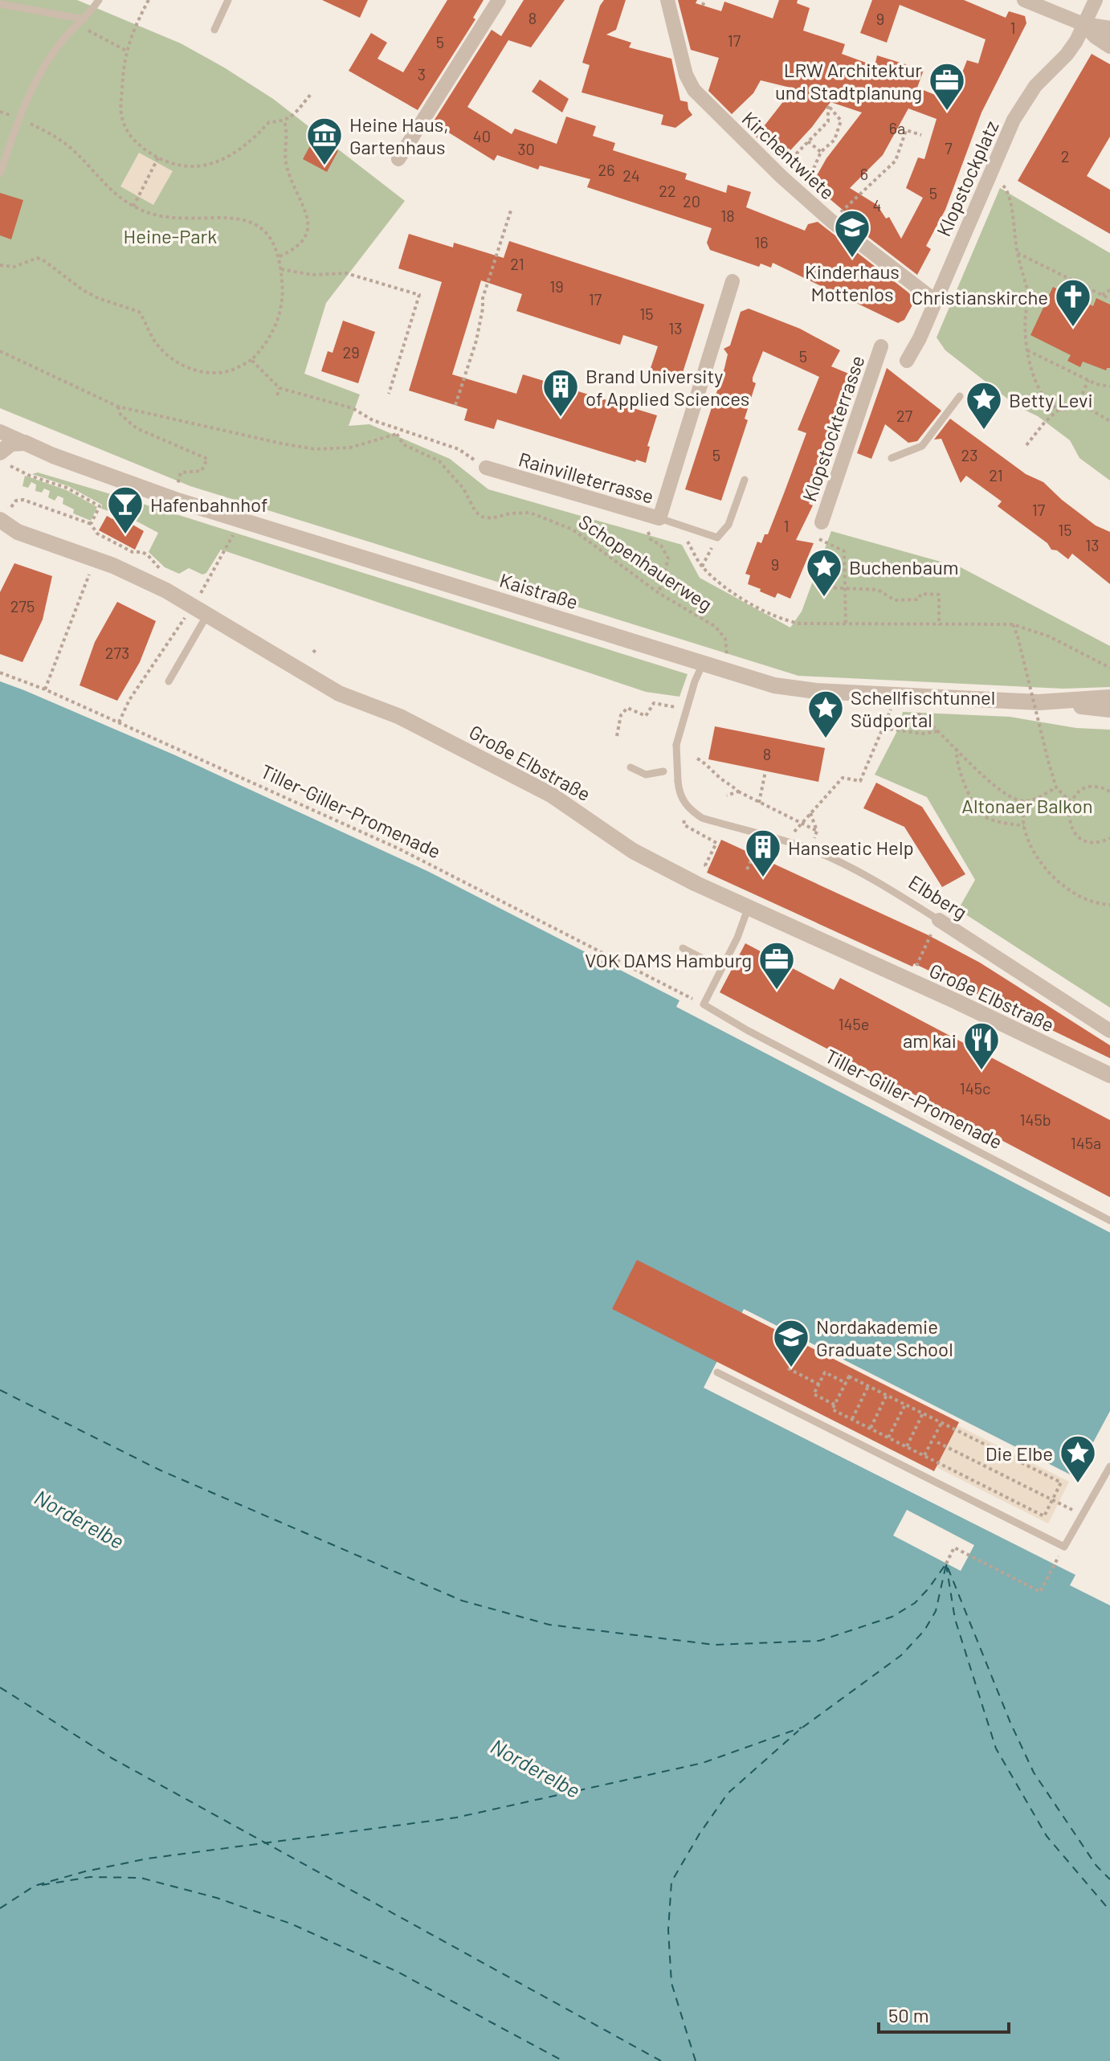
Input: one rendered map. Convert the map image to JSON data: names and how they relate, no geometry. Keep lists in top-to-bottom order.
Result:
{
  "streets": {
    "street": [
      "Kirchentwiete",
      "Klopstockplatz",
      "Klopstockterrasse",
      "Rainvilleterrasse",
      "Kaistraße",
      "Große Elbstraße",
      "Elbberg"
    ],
    "lane": ["Tiller-Giller-Promenade"],
    "path": ["Schopenhauerweg"]
  },
  "crossings": [
    ["Kirchentwiete", "Klopstockplatz"],
    ["Schopenhauerweg", "Kaistraße"],
    ["Kaistraße", "Elbberg"]
  ],
  "water": ["Norderelbe"],
  "parks": ["Heine-Park", "Altonaer Balkon"],
  "places": {
    "office": ["LRW Architektur und Stadtplanung", "VOK DAMS Hamburg"],
    "museum": ["Heine Haus, Gartenhaus"],
    "school or university": ["Kinderhaus Mottenlos", "Nordakademie Graduate School"],
    "church": ["Christianskirche"],
    "building": ["Brand University of Applied Sciences", "Hanseatic Help"],
    "place": [
      "Betty Levi",
      "Buchenbaum",
      "Schellfischtunnel Südportal",
      "Die Elbe"
    ],
    "bar": ["Hafenbahnhof"],
    "restaurant": ["am kai"]
  },
  "house_numbers": [
    "8",
    "9",
    "1",
    "17",
    "5",
    "3",
    "6a",
    "40",
    "7",
    "30",
    "2",
    "26",
    "6",
    "24",
    "22",
    "5",
    "20",
    "4",
    "18",
    "16",
    "21",
    "19",
    "17",
    "15",
    "13",
    "29",
    "5",
    "27",
    "5",
    "23",
    "21",
    "17",
    "1",
    "15",
    "13",
    "9",
    "275",
    "273",
    "8",
    "145e",
    "145c",
    "145b",
    "145a"
  ],
  "scale_bar": "50 m"
}
